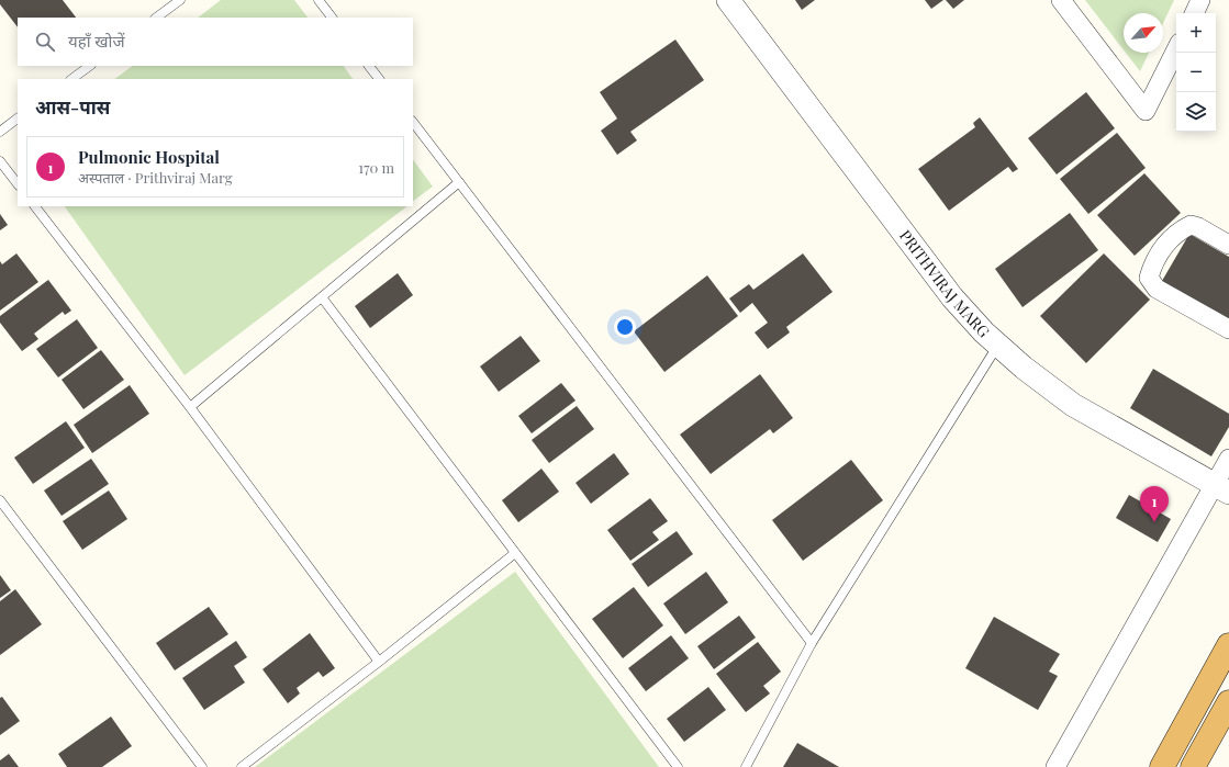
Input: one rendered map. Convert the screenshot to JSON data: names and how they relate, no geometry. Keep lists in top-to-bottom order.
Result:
{
  "streets": {
    "street": ["PRITHVIRAJ MARG"]
  },
  "north": "top right",
  "page": {
    "map_buttons": ["+", "−"],
    "search": "यहाँ खोजें",
    "heading": "आस-पास",
    "list": [
      {
        "mark": "1",
        "name": "Pulmonic Hospital",
        "note": "अस्पताल · Prithviraj Marg",
        "value": "170 m"
      }
    ],
    "pins": "1"
  }
}
